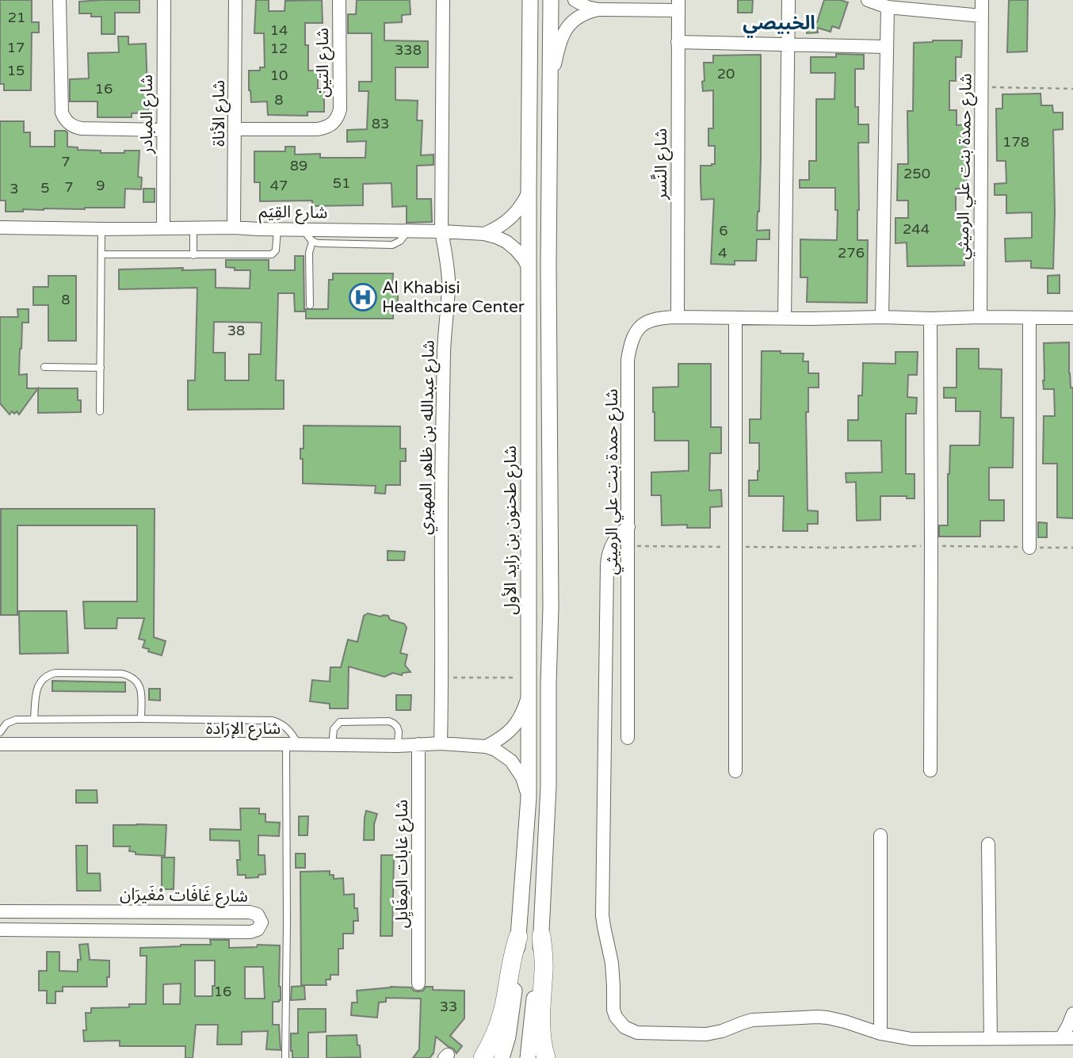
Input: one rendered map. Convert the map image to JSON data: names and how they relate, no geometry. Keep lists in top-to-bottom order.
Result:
{
  "streets": {
    "street": [
      "شارع التين",
      "شارع الأناة",
      "شارع المبادر",
      "شارع النَّسر",
      "شارع حمدة بنت علي الرميثي",
      "شارع القِيَم",
      "شارع عبدالله بن ظاهر المهيري",
      "شارع طحنون بن زايد الأول",
      "شارع الإرَادة",
      "شارع غابات المِغَايِل",
      "شارع غَافَات مْغَيرَان"
    ]
  },
  "crossings": [
    ["شارع التين", "شارع الأناة"],
    ["شارع الأناة", "شارع القِيَم"],
    ["شارع المبادر", "شارع القِيَم"],
    ["شارع النَّسر", "شارع حمدة بنت علي الرميثي"],
    ["شارع القِيَم", "شارع عبدالله بن ظاهر المهيري"],
    ["شارع القِيَم", "شارع طحنون بن زايد الأول"],
    ["شارع عبدالله بن ظاهر المهيري", "شارع الإرَادة"],
    ["شارع طحنون بن زايد الأول", "شارع الإرَادة"],
    ["شارع الإرَادة", "شارع غابات المِغَايِل"]
  ],
  "districts": ["الخبيصي"],
  "places": {
    "hospital": ["Al Khabisi Healthcare Center"]
  },
  "house_numbers": [
    "21",
    "14",
    "17",
    "12",
    "338",
    "15",
    "20",
    "10",
    "16",
    "8",
    "83",
    "178",
    "7",
    "89",
    "250",
    "51",
    "9",
    "47",
    "7",
    "5",
    "3",
    "244",
    "6",
    "4",
    "276",
    "8",
    "38",
    "16",
    "33"
  ]
}
